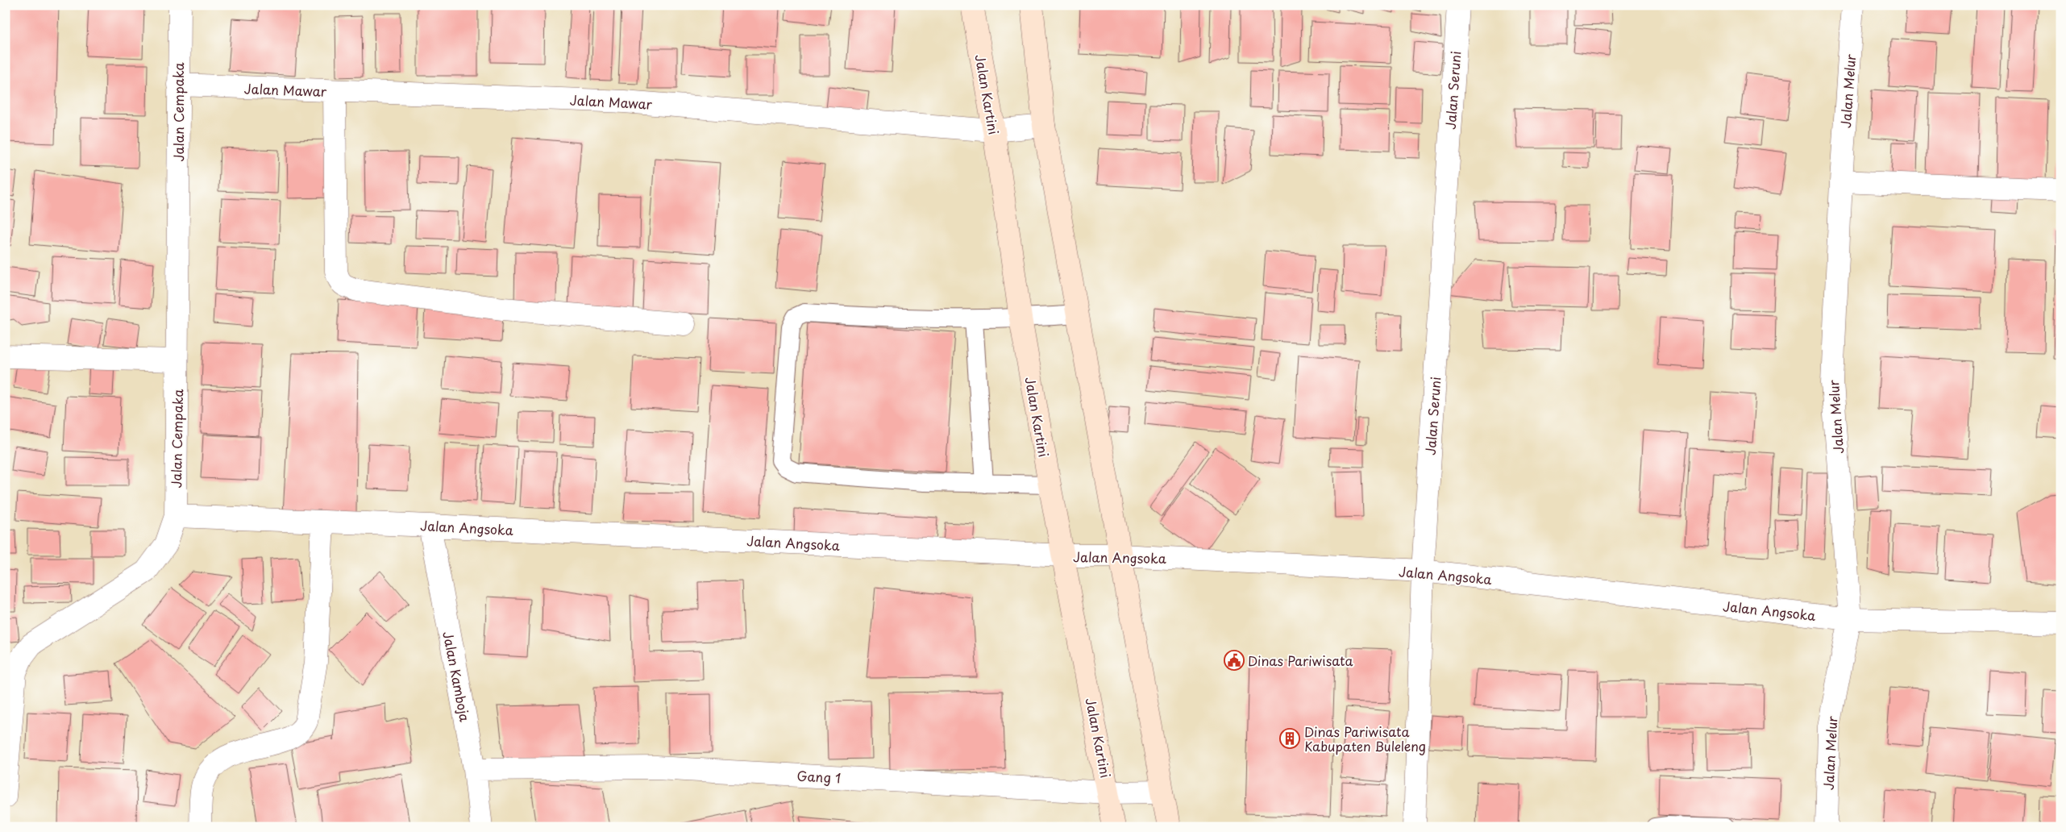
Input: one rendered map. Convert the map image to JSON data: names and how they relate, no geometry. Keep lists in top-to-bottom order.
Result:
{
  "streets": {
    "street": [
      "Jalan Mawar",
      "Jalan Seruni",
      "Jalan Melur",
      "Jalan Kartini",
      "Jalan Cempaka",
      "Jalan Angsoka",
      "Jalan Kamboja",
      "Gang 1"
    ]
  },
  "crossings": [
    ["Jalan Mawar", "Jalan Kartini"],
    ["Jalan Mawar", "Jalan Cempaka"],
    ["Jalan Seruni", "Jalan Angsoka"],
    ["Jalan Melur", "Jalan Angsoka"],
    ["Jalan Kartini", "Jalan Angsoka"],
    ["Jalan Kartini", "Gang 1"],
    ["Jalan Cempaka", "Jalan Angsoka"],
    ["Jalan Angsoka", "Jalan Kamboja"],
    ["Jalan Kamboja", "Gang 1"]
  ],
  "places": {
    "public building": ["Dinas Pariwisata"],
    "building": ["Dinas Pariwisata Kabupaten Buleleng"]
  }
}
